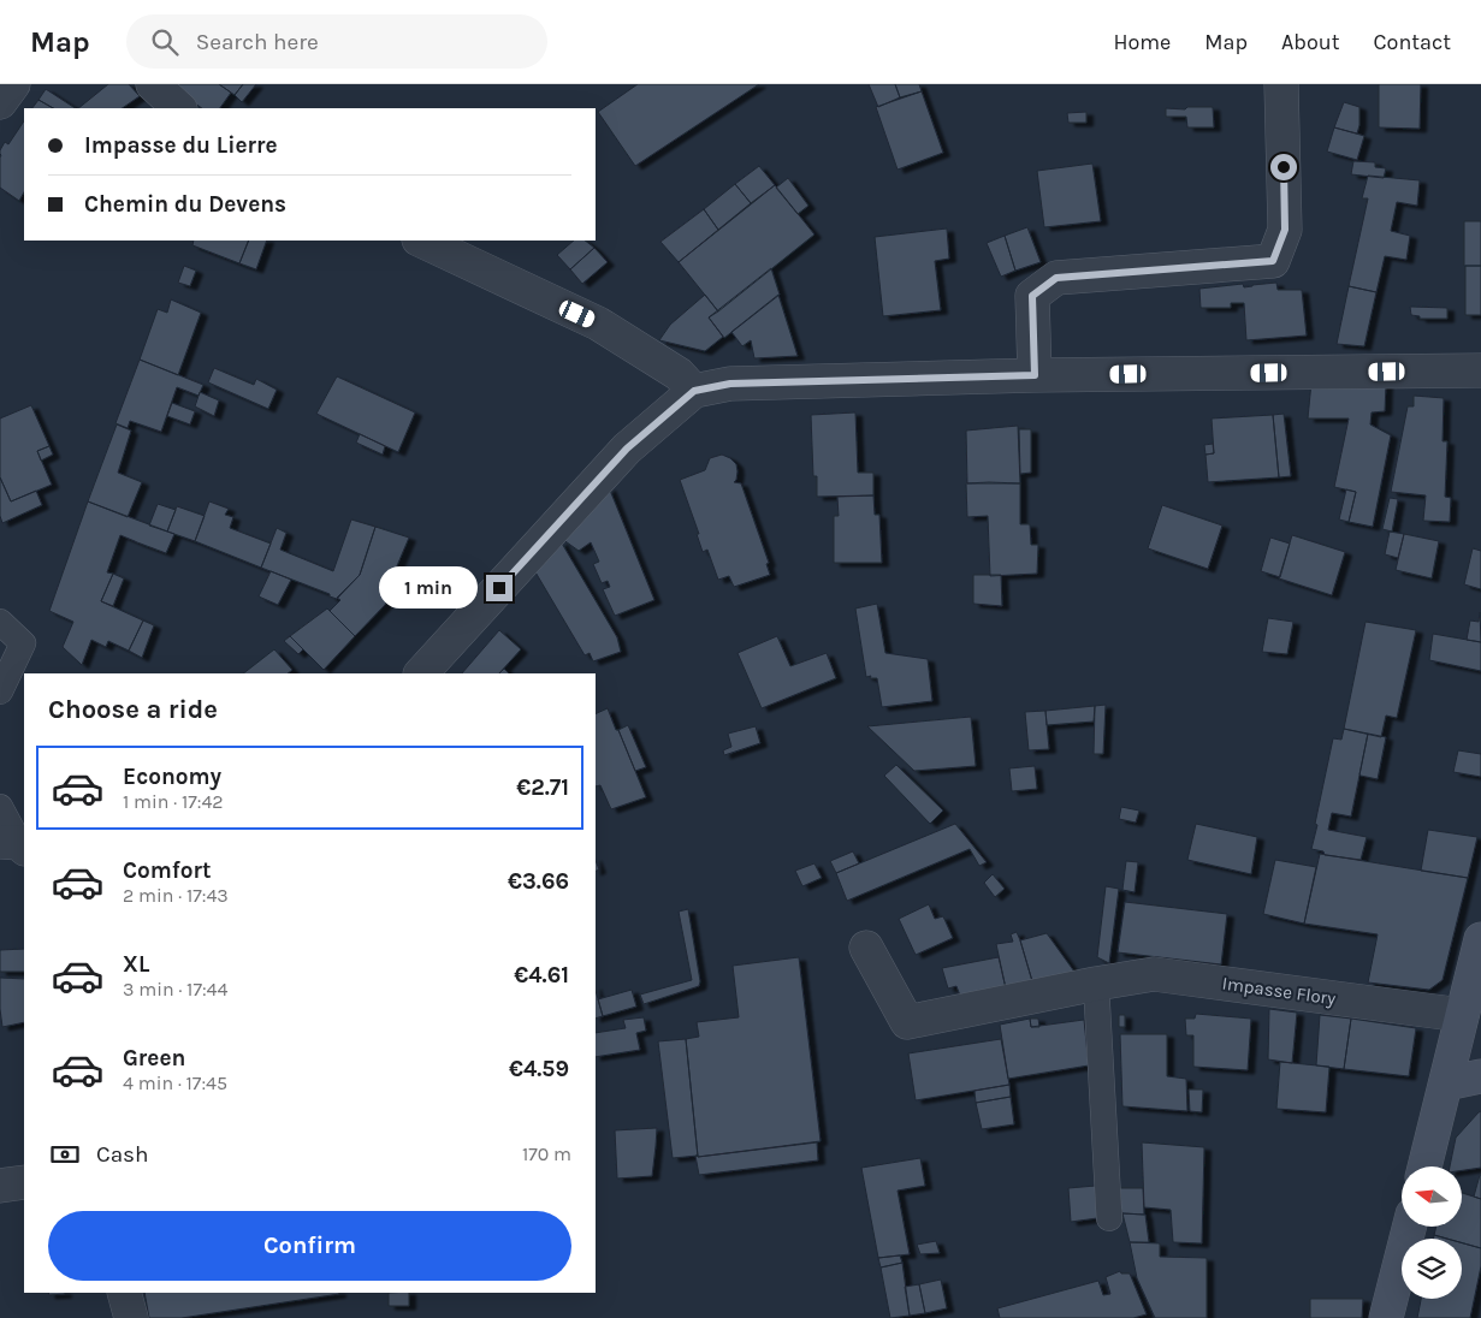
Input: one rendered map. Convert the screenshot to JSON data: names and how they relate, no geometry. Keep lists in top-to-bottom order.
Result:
{
  "streets": {
    "street": ["Impasse Flory"]
  },
  "north": "left",
  "page": {
    "header": "Map",
    "search": "Search here",
    "nav": [
      "Home",
      "Map",
      "About",
      "Contact"
    ],
    "banner": ["Impasse du Lierre", "Chemin du Devens"],
    "bubble": "1 min",
    "heading": "Choose a ride",
    "list": [
      {
        "name": "Economy",
        "note": "1 min · 17:42",
        "value": "€2.71"
      },
      {
        "name": "Comfort",
        "note": "2 min · 17:43",
        "value": "€3.66"
      },
      {
        "name": "XL",
        "note": "3 min · 17:44",
        "value": "€4.61"
      },
      {
        "name": "Green",
        "note": "4 min · 17:45",
        "value": "€4.59"
      }
    ],
    "pay": ["Cash", "170 m"],
    "buttons": "Confirm"
  }
}
